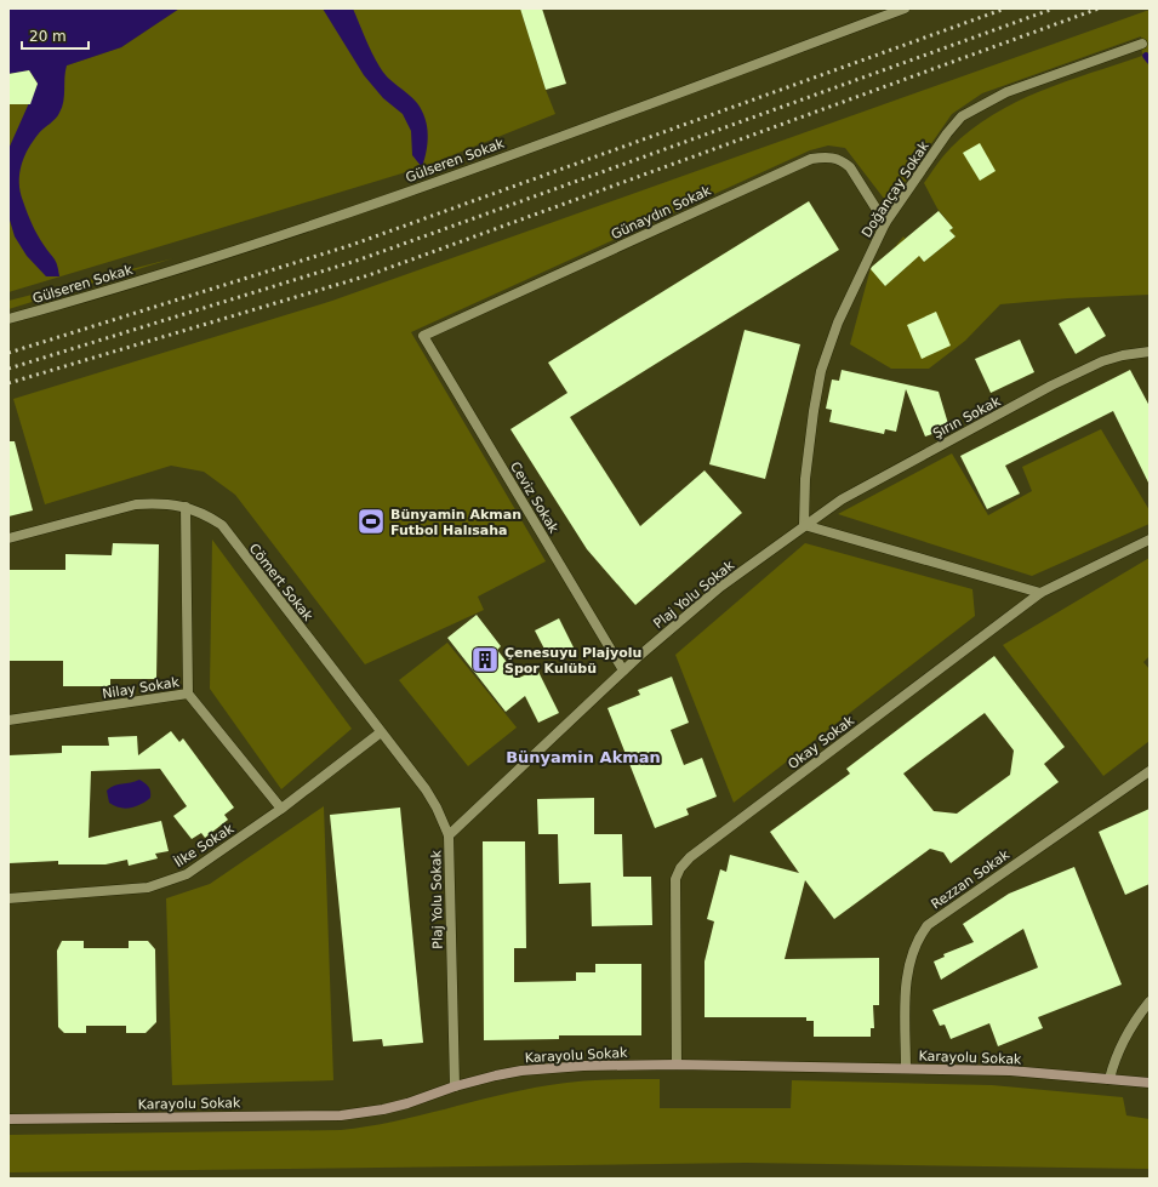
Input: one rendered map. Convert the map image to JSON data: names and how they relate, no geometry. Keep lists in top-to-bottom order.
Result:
{
  "streets": {
    "main road": ["Karayolu Sokak"],
    "street": [
      "Gülseren Sokak",
      "Doğançay Sokak",
      "Günaydın Sokak",
      "Şırın Sokak",
      "Ceviz Sokak",
      "Cömert Sokak",
      "Plaj Yolu Sokak",
      "Nilay Sokak",
      "Okay Sokak",
      "İlke Sokak",
      "Rezzan Sokak"
    ]
  },
  "crossings": [
    ["Doğançay Sokak", "Günaydın Sokak"],
    ["Doğançay Sokak", "Şırın Sokak"],
    ["Doğançay Sokak", "Plaj Yolu Sokak"],
    ["Günaydın Sokak", "Ceviz Sokak"],
    ["Şırın Sokak", "Plaj Yolu Sokak"],
    ["Ceviz Sokak", "Plaj Yolu Sokak"],
    ["Cömert Sokak", "Plaj Yolu Sokak"],
    ["Cömert Sokak", "İlke Sokak"],
    ["Plaj Yolu Sokak", "Karayolu Sokak"],
    ["Nilay Sokak", "İlke Sokak"],
    ["Okay Sokak", "Karayolu Sokak"],
    ["Rezzan Sokak", "Karayolu Sokak"]
  ],
  "districts": ["Bünyamin Akman"],
  "places": {
    "sports": ["Bünyamin Akman Futbol Halısaha"],
    "building": ["Çenesuyu Plajyolu Spor Kulübü"]
  },
  "scale_bar": "20 m"
}
